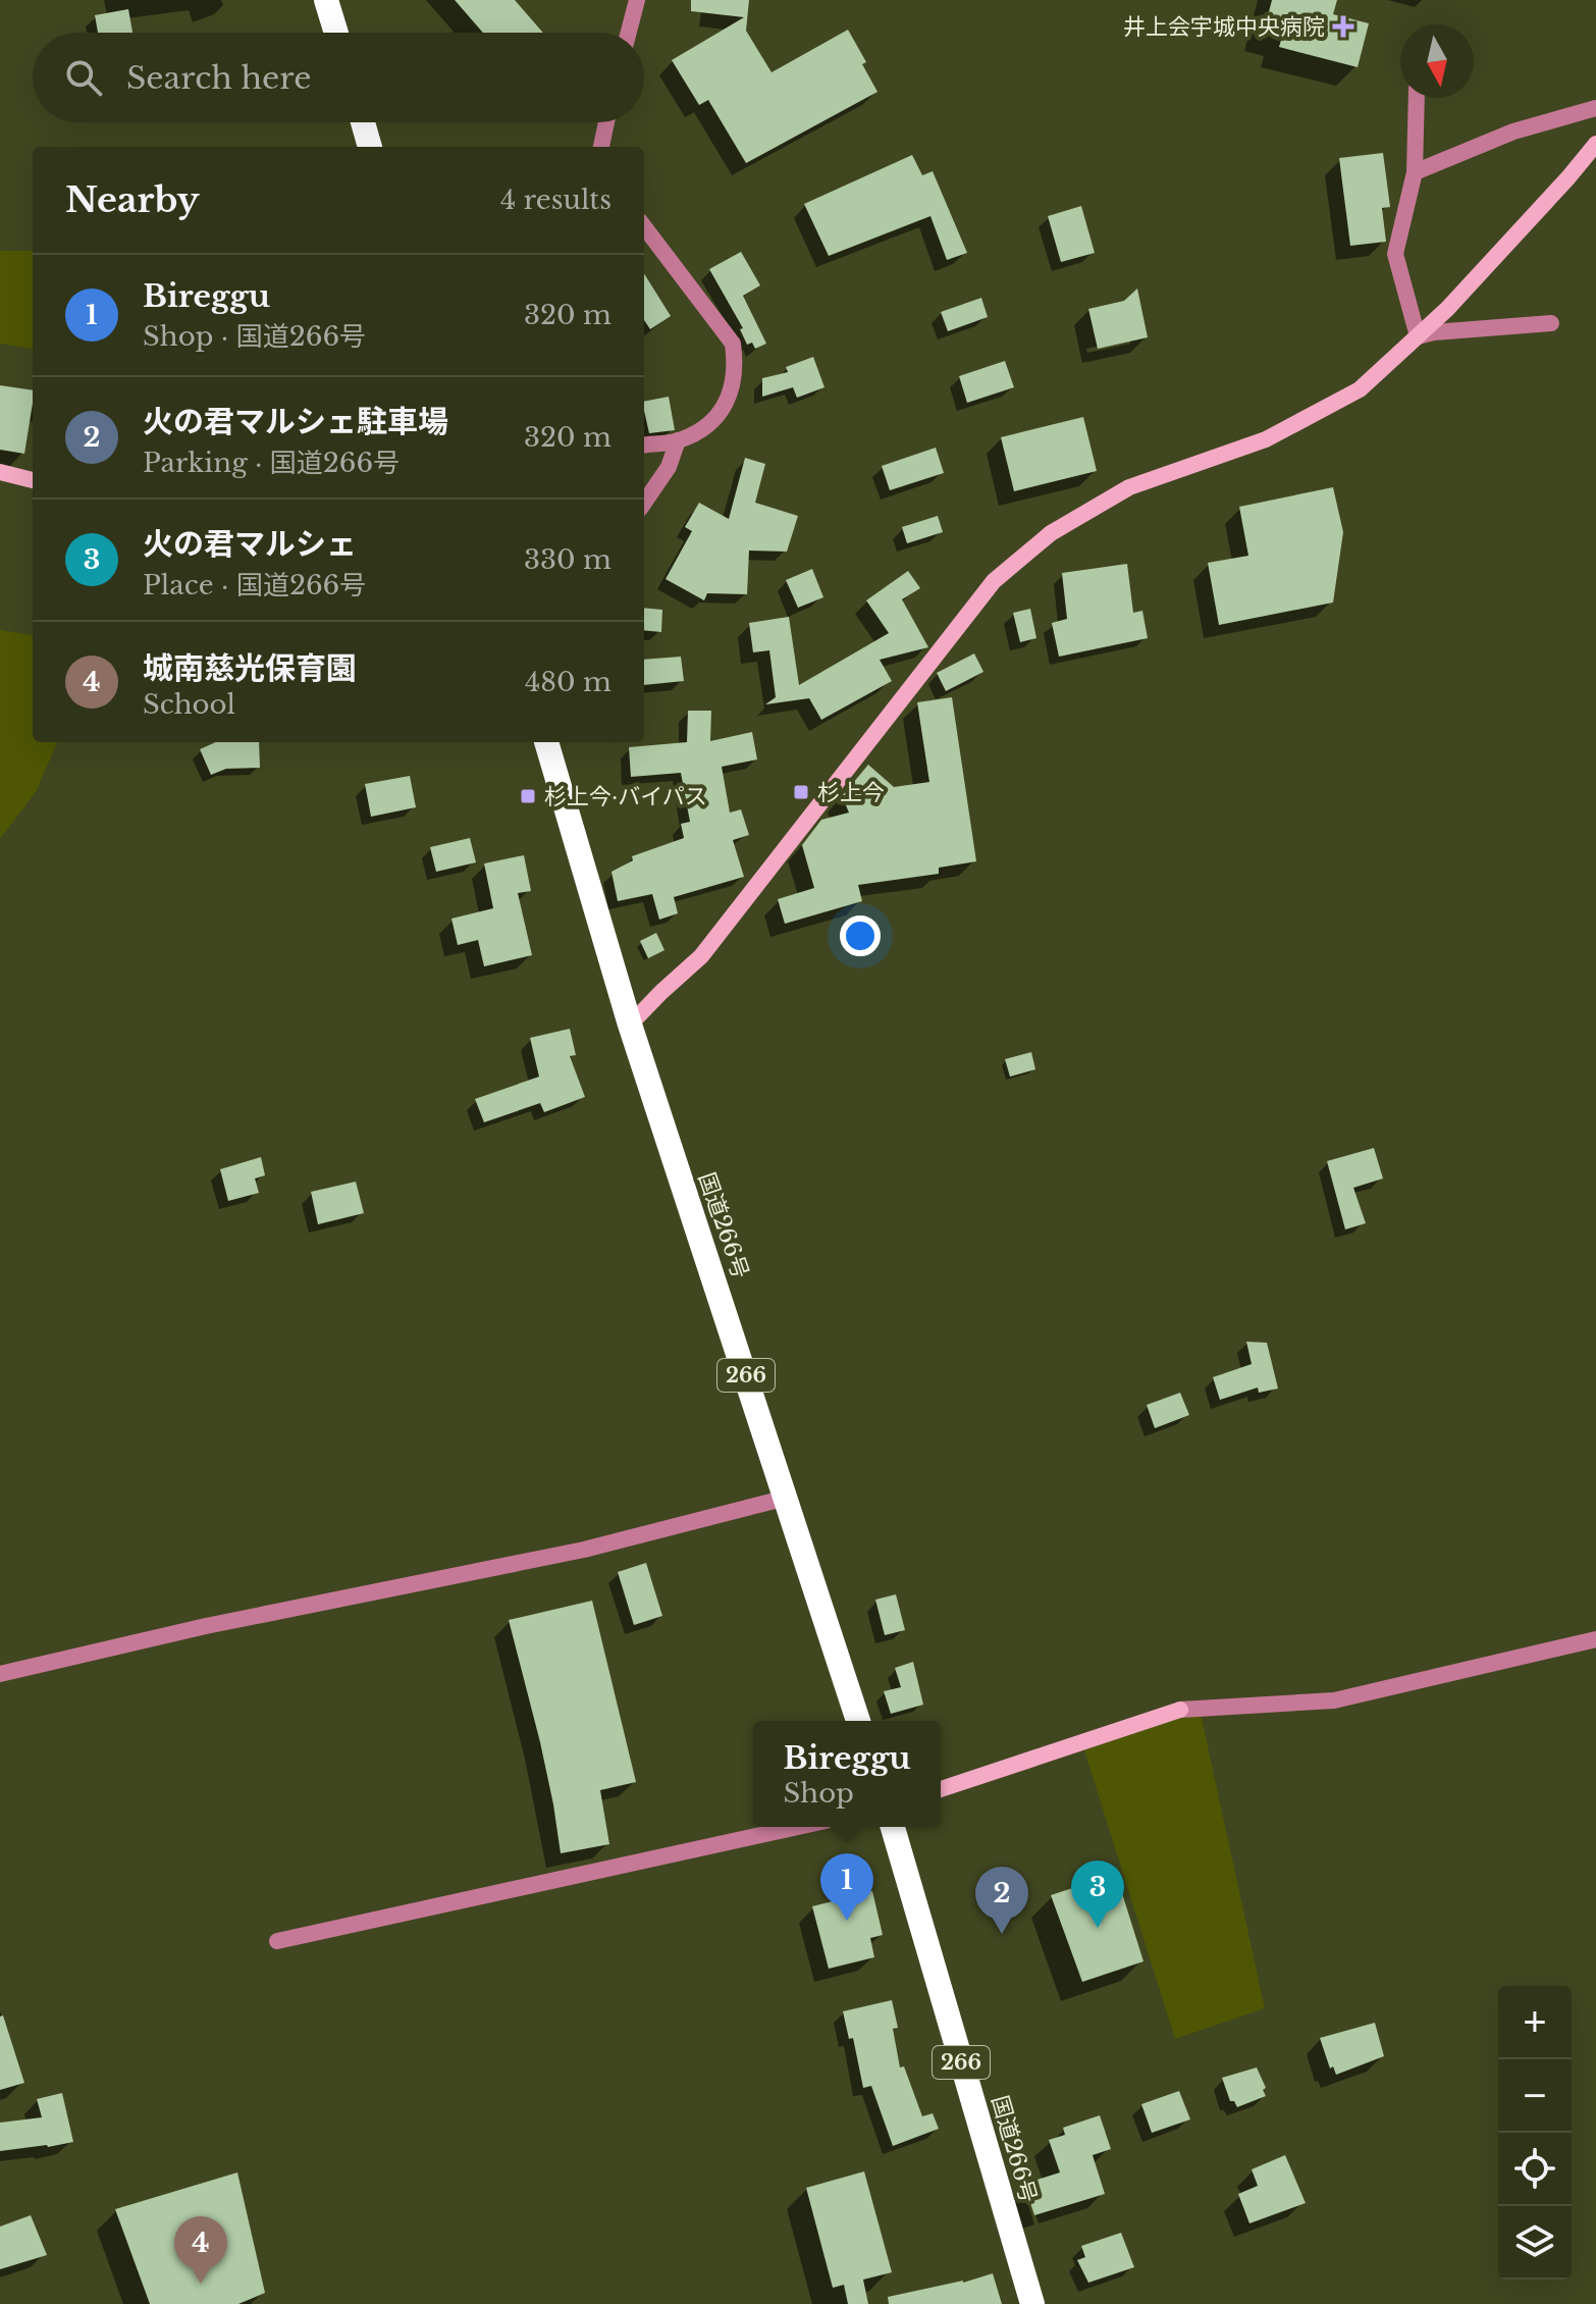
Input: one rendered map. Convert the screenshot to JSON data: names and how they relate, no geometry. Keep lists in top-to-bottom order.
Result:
{
  "streets": {
    "highway": ["国道266号", "266"]
  },
  "places": {
    "health": ["井上会宇城中央病院"],
    "transit": ["杉上今", "杉上今·バイパス"]
  },
  "north": "bottom",
  "page": {
    "search": "Search here",
    "heading": ["Nearby", "4 results"],
    "list": [
      {
        "mark": "1",
        "name": "Bireggu",
        "note": "Shop · 国道266号",
        "value": "320 m"
      },
      {
        "mark": "2",
        "name": "火の君マルシェ駐車場",
        "note": "Parking · 国道266号",
        "value": "320 m"
      },
      {
        "mark": "3",
        "name": "火の君マルシェ",
        "note": "Place · 国道266号",
        "value": "330 m"
      },
      {
        "mark": "4",
        "name": "城南慈光保育園",
        "note": "School",
        "value": "480 m"
      }
    ],
    "popup": ["Bireggu", "Shop"],
    "pins": [
      "1",
      "3",
      "2",
      "4"
    ],
    "map_buttons": ["+", "−"]
  }
}
